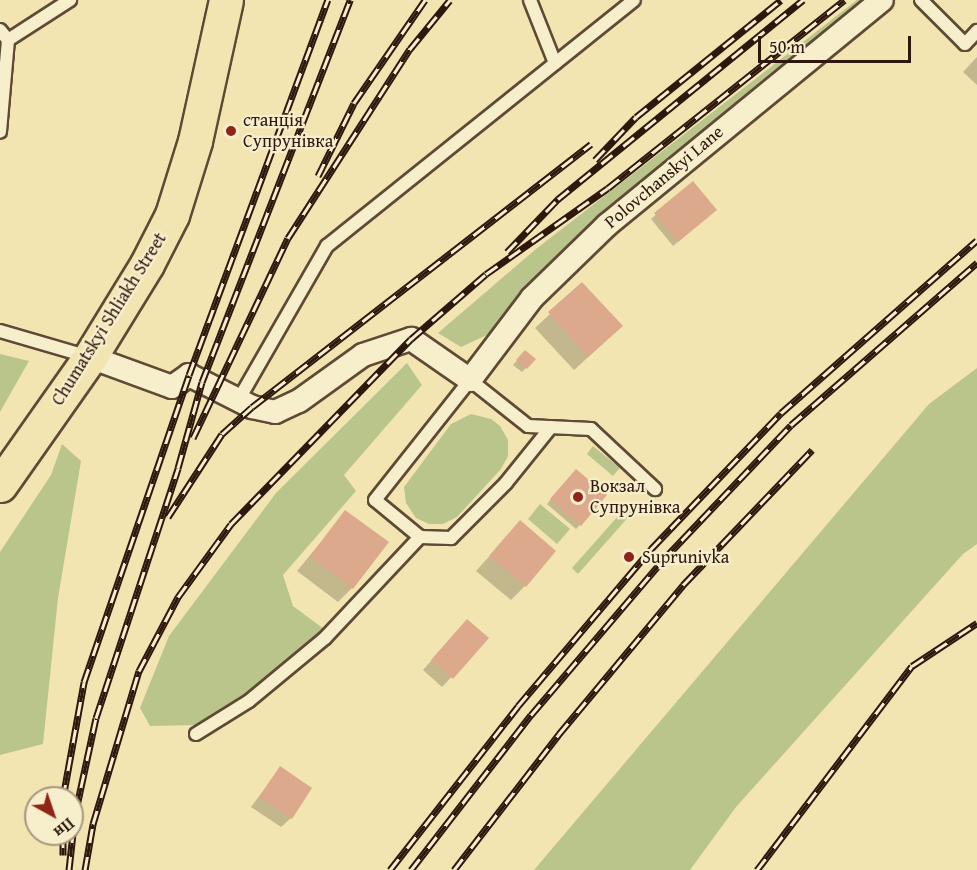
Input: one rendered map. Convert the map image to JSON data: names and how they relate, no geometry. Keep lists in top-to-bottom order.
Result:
{
  "streets": {
    "main road": ["Chumatskyi Shliakh Street"],
    "street": ["Polovchanskyi Lane"]
  },
  "places": ["станція Супрунівка", "Вокзал Супрунівка", "Suprunivka"],
  "scale_bar": "50 m",
  "north": "bottom right"
}
